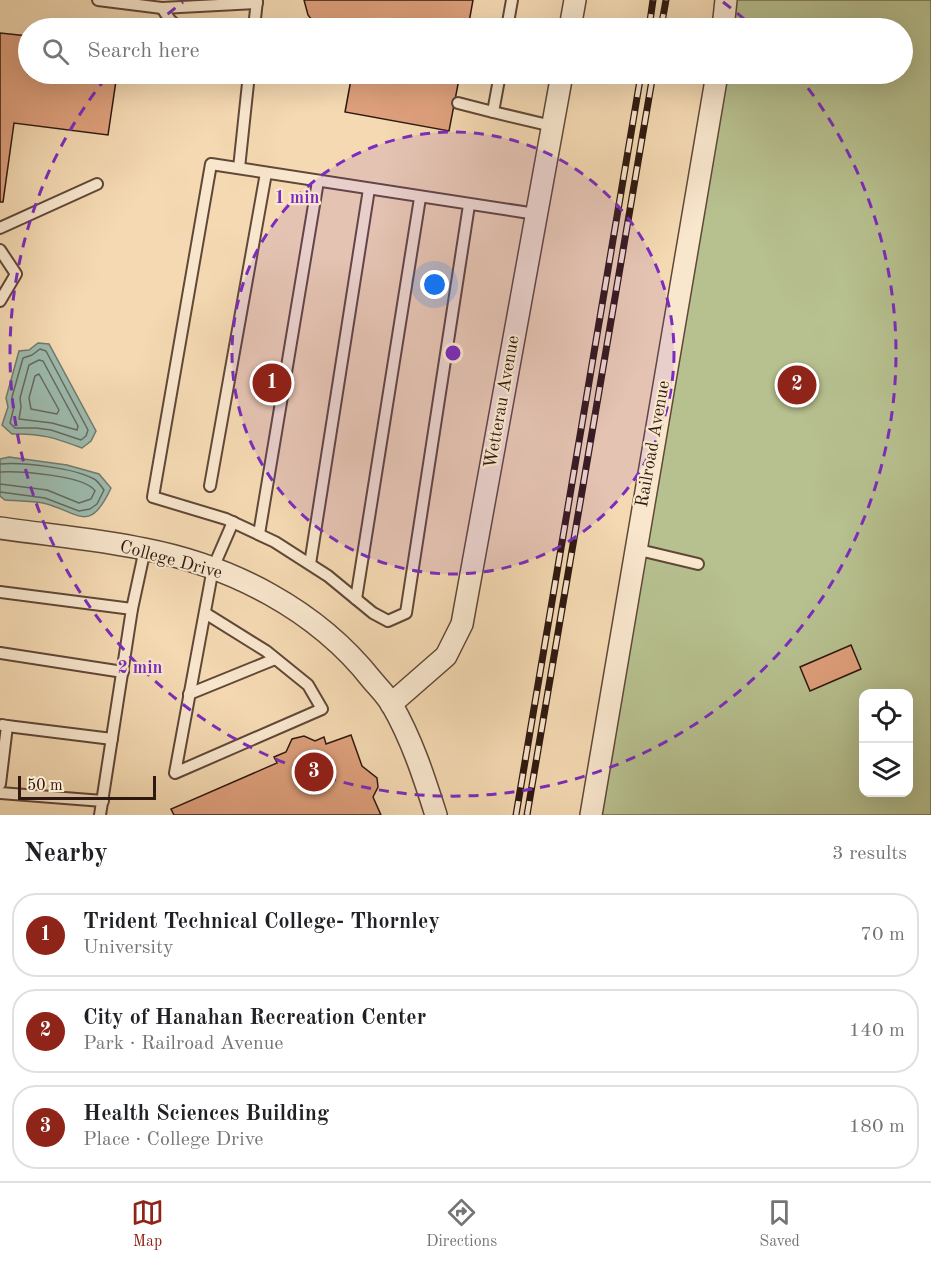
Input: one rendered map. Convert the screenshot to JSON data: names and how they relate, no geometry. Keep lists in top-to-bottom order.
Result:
{
  "streets": {
    "street": ["Wetterau Avenue", "Railroad Avenue", "College Drive"]
  },
  "crossings": [
    ["Wetterau Avenue", "College Drive"]
  ],
  "scale_bar": "50 m",
  "page": {
    "search": "Search here",
    "pins": ["1", "2", "3"],
    "scale": "50 m",
    "heading": ["Nearby", "3 results"],
    "list": [
      {
        "mark": "1",
        "name": "Trident Technical College- Thornley",
        "note": "University",
        "value": "70 m"
      },
      {
        "mark": "2",
        "name": "City of Hanahan Recreation Center",
        "note": "Park · Railroad Avenue",
        "value": "140 m"
      },
      {
        "mark": "3",
        "name": "Health Sciences Building",
        "note": "Place · College Drive",
        "value": "180 m"
      }
    ],
    "nav": ["Map", "Directions", "Saved"]
  },
  "rings": ["1 min", "2 min"]
}
